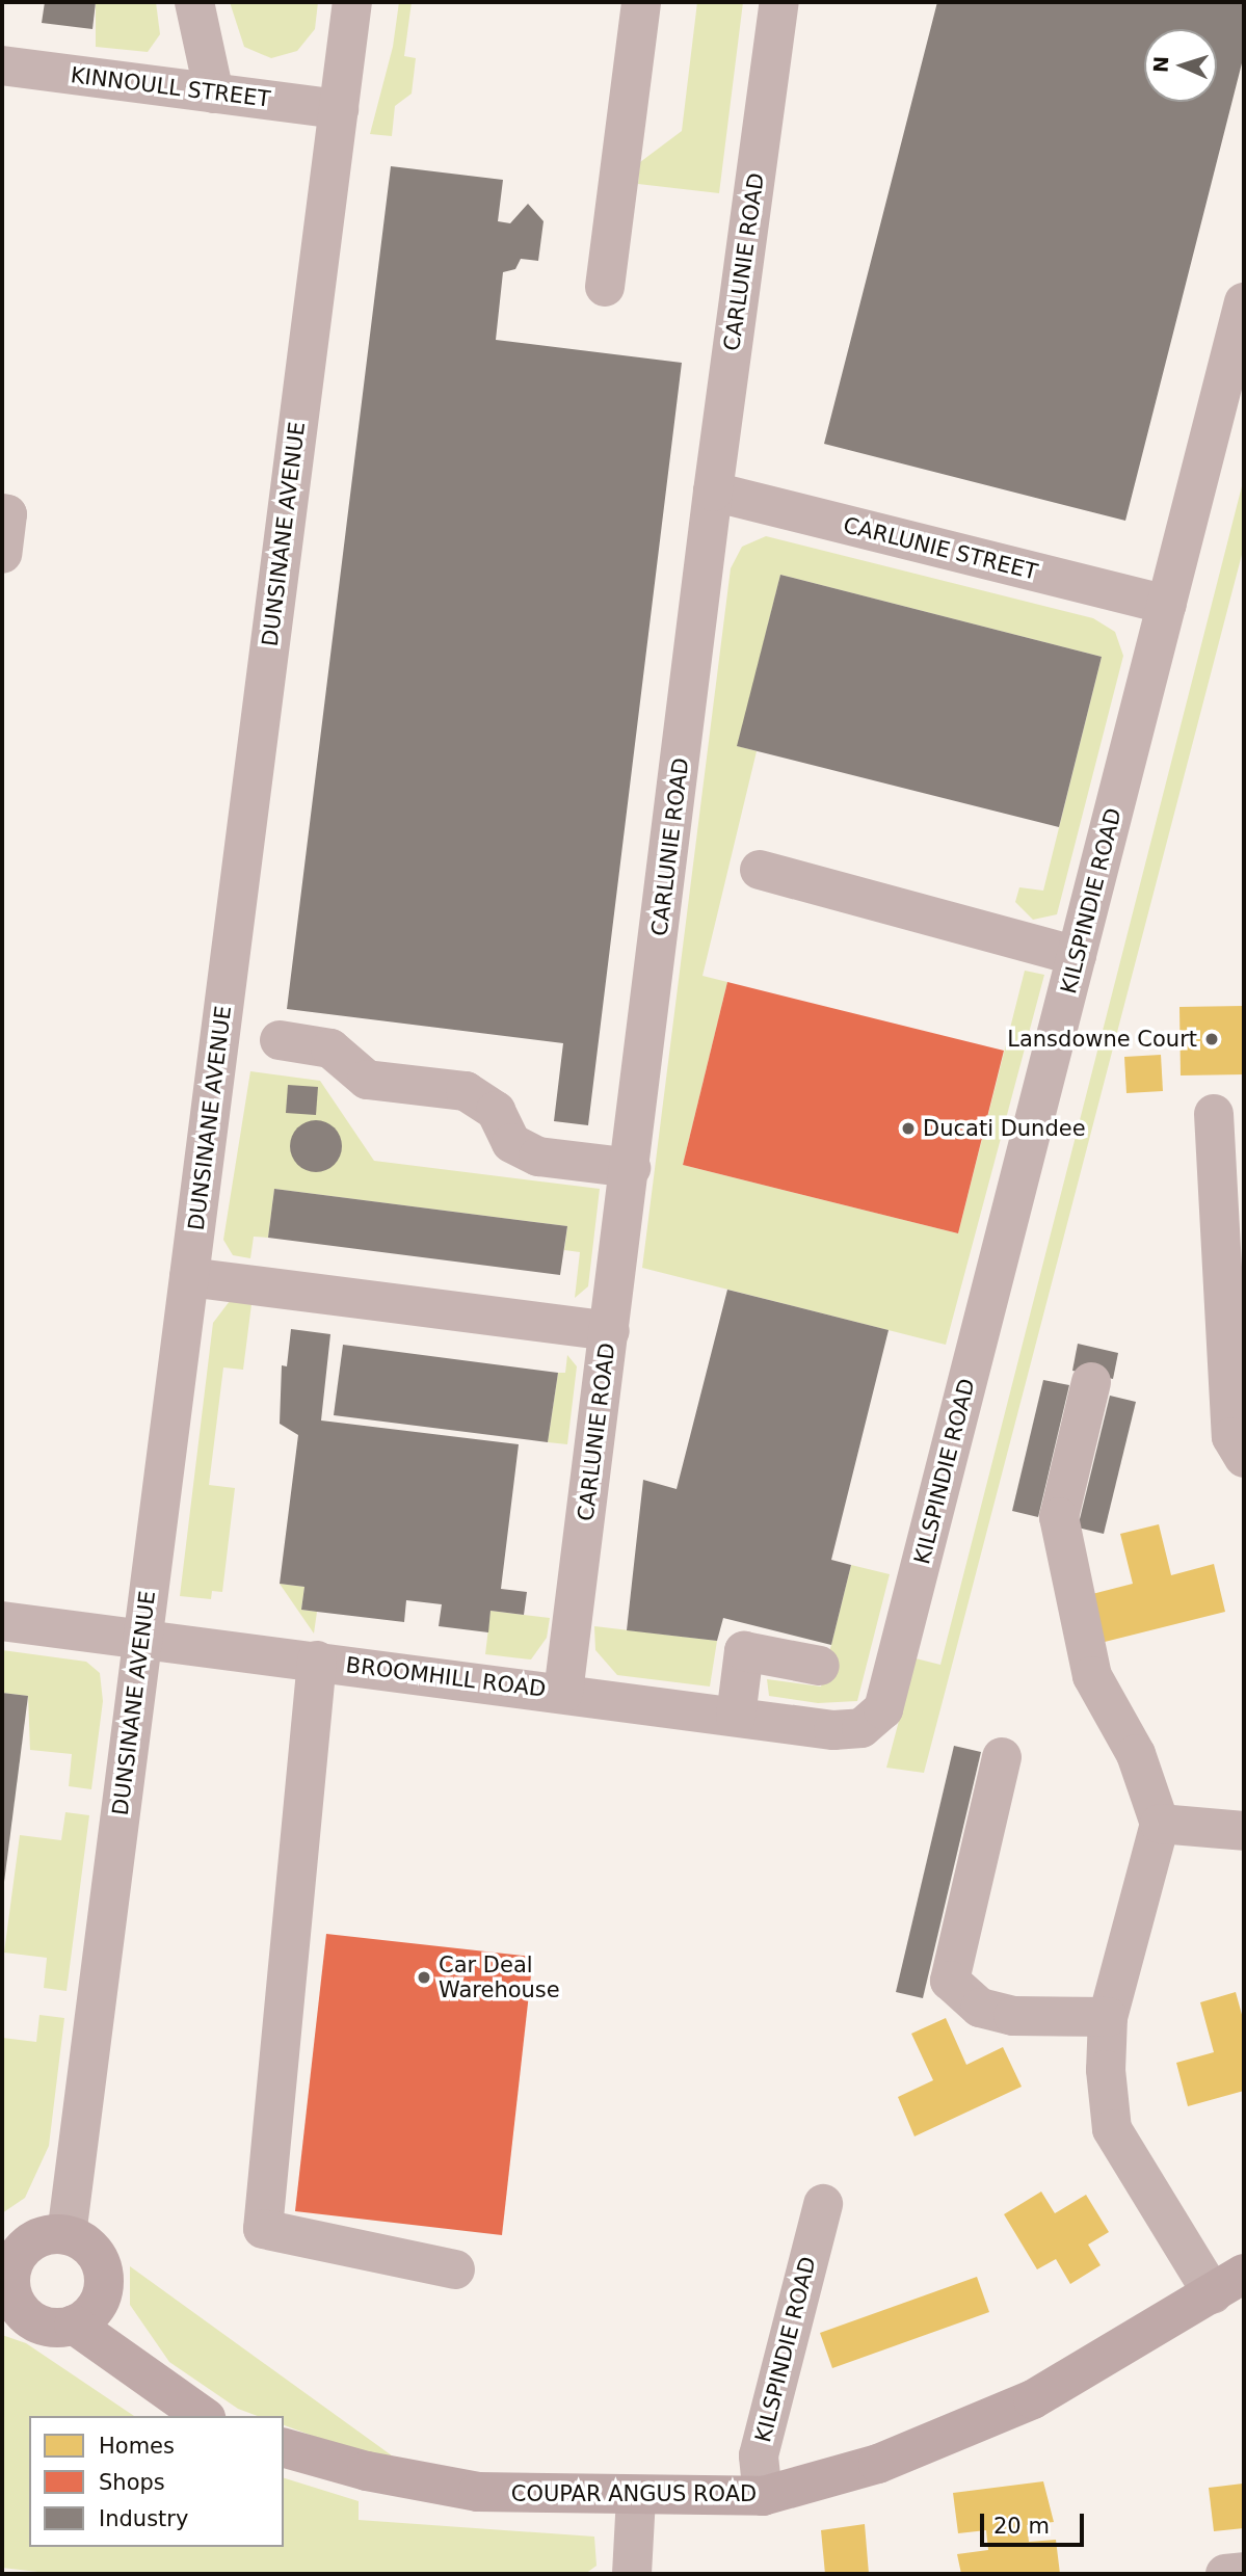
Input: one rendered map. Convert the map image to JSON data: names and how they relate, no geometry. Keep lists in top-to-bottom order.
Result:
{
  "streets": {
    "main road": ["COUPAR ANGUS ROAD"],
    "street": [
      "KINNOULL STREET",
      "CARLUNIE ROAD",
      "DUNSINANE AVENUE",
      "CARLUNIE STREET",
      "KILSPINDIE ROAD",
      "BROOMHILL ROAD"
    ]
  },
  "crossings": [
    ["KINNOULL STREET", "DUNSINANE AVENUE"],
    ["CARLUNIE ROAD", "CARLUNIE STREET"],
    ["CARLUNIE ROAD", "BROOMHILL ROAD"],
    ["DUNSINANE AVENUE", "BROOMHILL ROAD"],
    ["CARLUNIE STREET", "KILSPINDIE ROAD"],
    ["KILSPINDIE ROAD", "BROOMHILL ROAD"],
    ["KILSPINDIE ROAD", "COUPAR ANGUS ROAD"]
  ],
  "places": ["Lansdowne Court", "Ducati Dundee", "Car Deal Warehouse"],
  "legend": ["Homes", "Shops", "Industry"],
  "scale_bar": "20 m",
  "north": "left"
}
